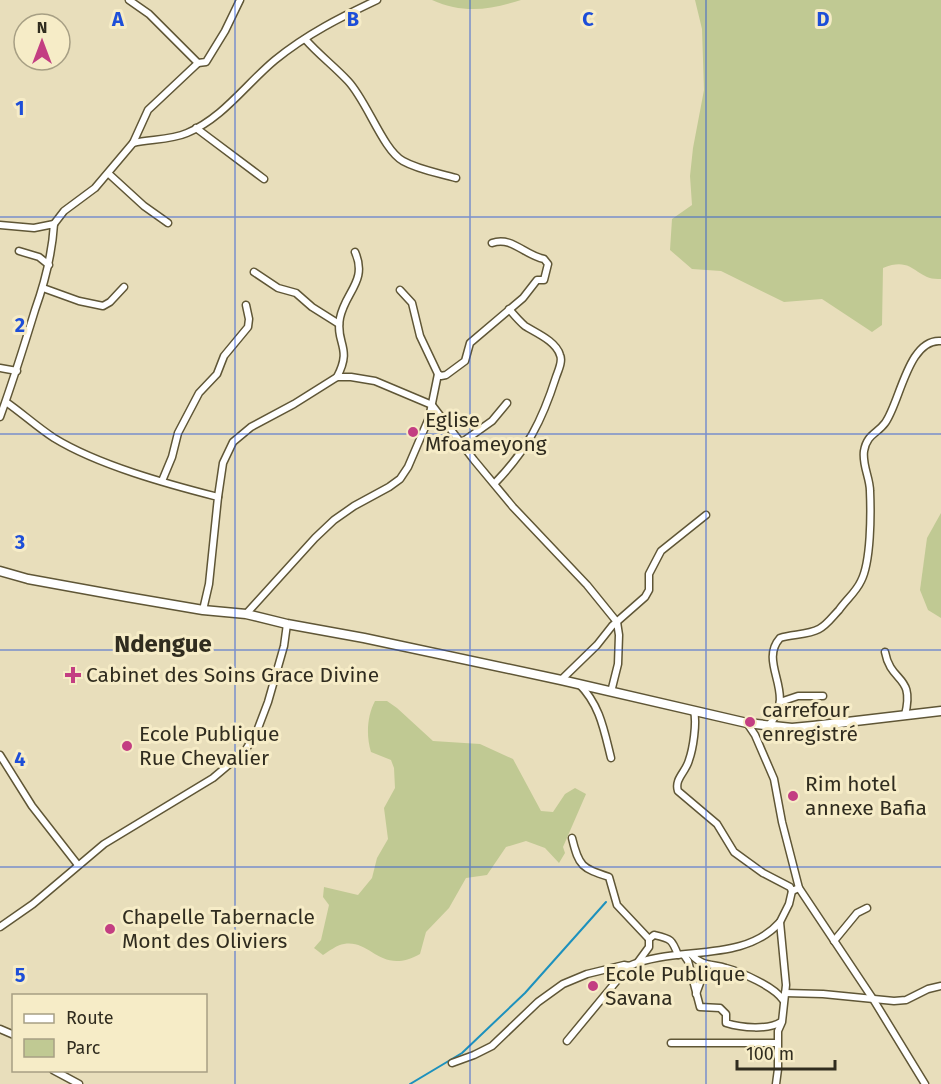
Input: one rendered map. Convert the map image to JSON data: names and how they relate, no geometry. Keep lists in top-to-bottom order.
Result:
{
  "districts": ["Ndengue"],
  "places": {
    "other": [
      "Eglise Mfoameyong",
      "carrefour enregistré",
      "Ecole Publique Rue Chevalier",
      "Rim hotel annexe Bafia",
      "Chapelle Tabernacle Mont des Oliviers",
      "Ecole Publique Savana"
    ],
    "health": ["Cabinet des Soins Grace Divine"]
  },
  "legend": ["Route", "Parc"],
  "scale_bar": "100 m",
  "north": "top",
  "grid": {
    "columns": [
      "A",
      "B",
      "C",
      "D"
    ],
    "rows": [
      "1",
      "2",
      "3",
      "4",
      "5"
    ]
  }
}
